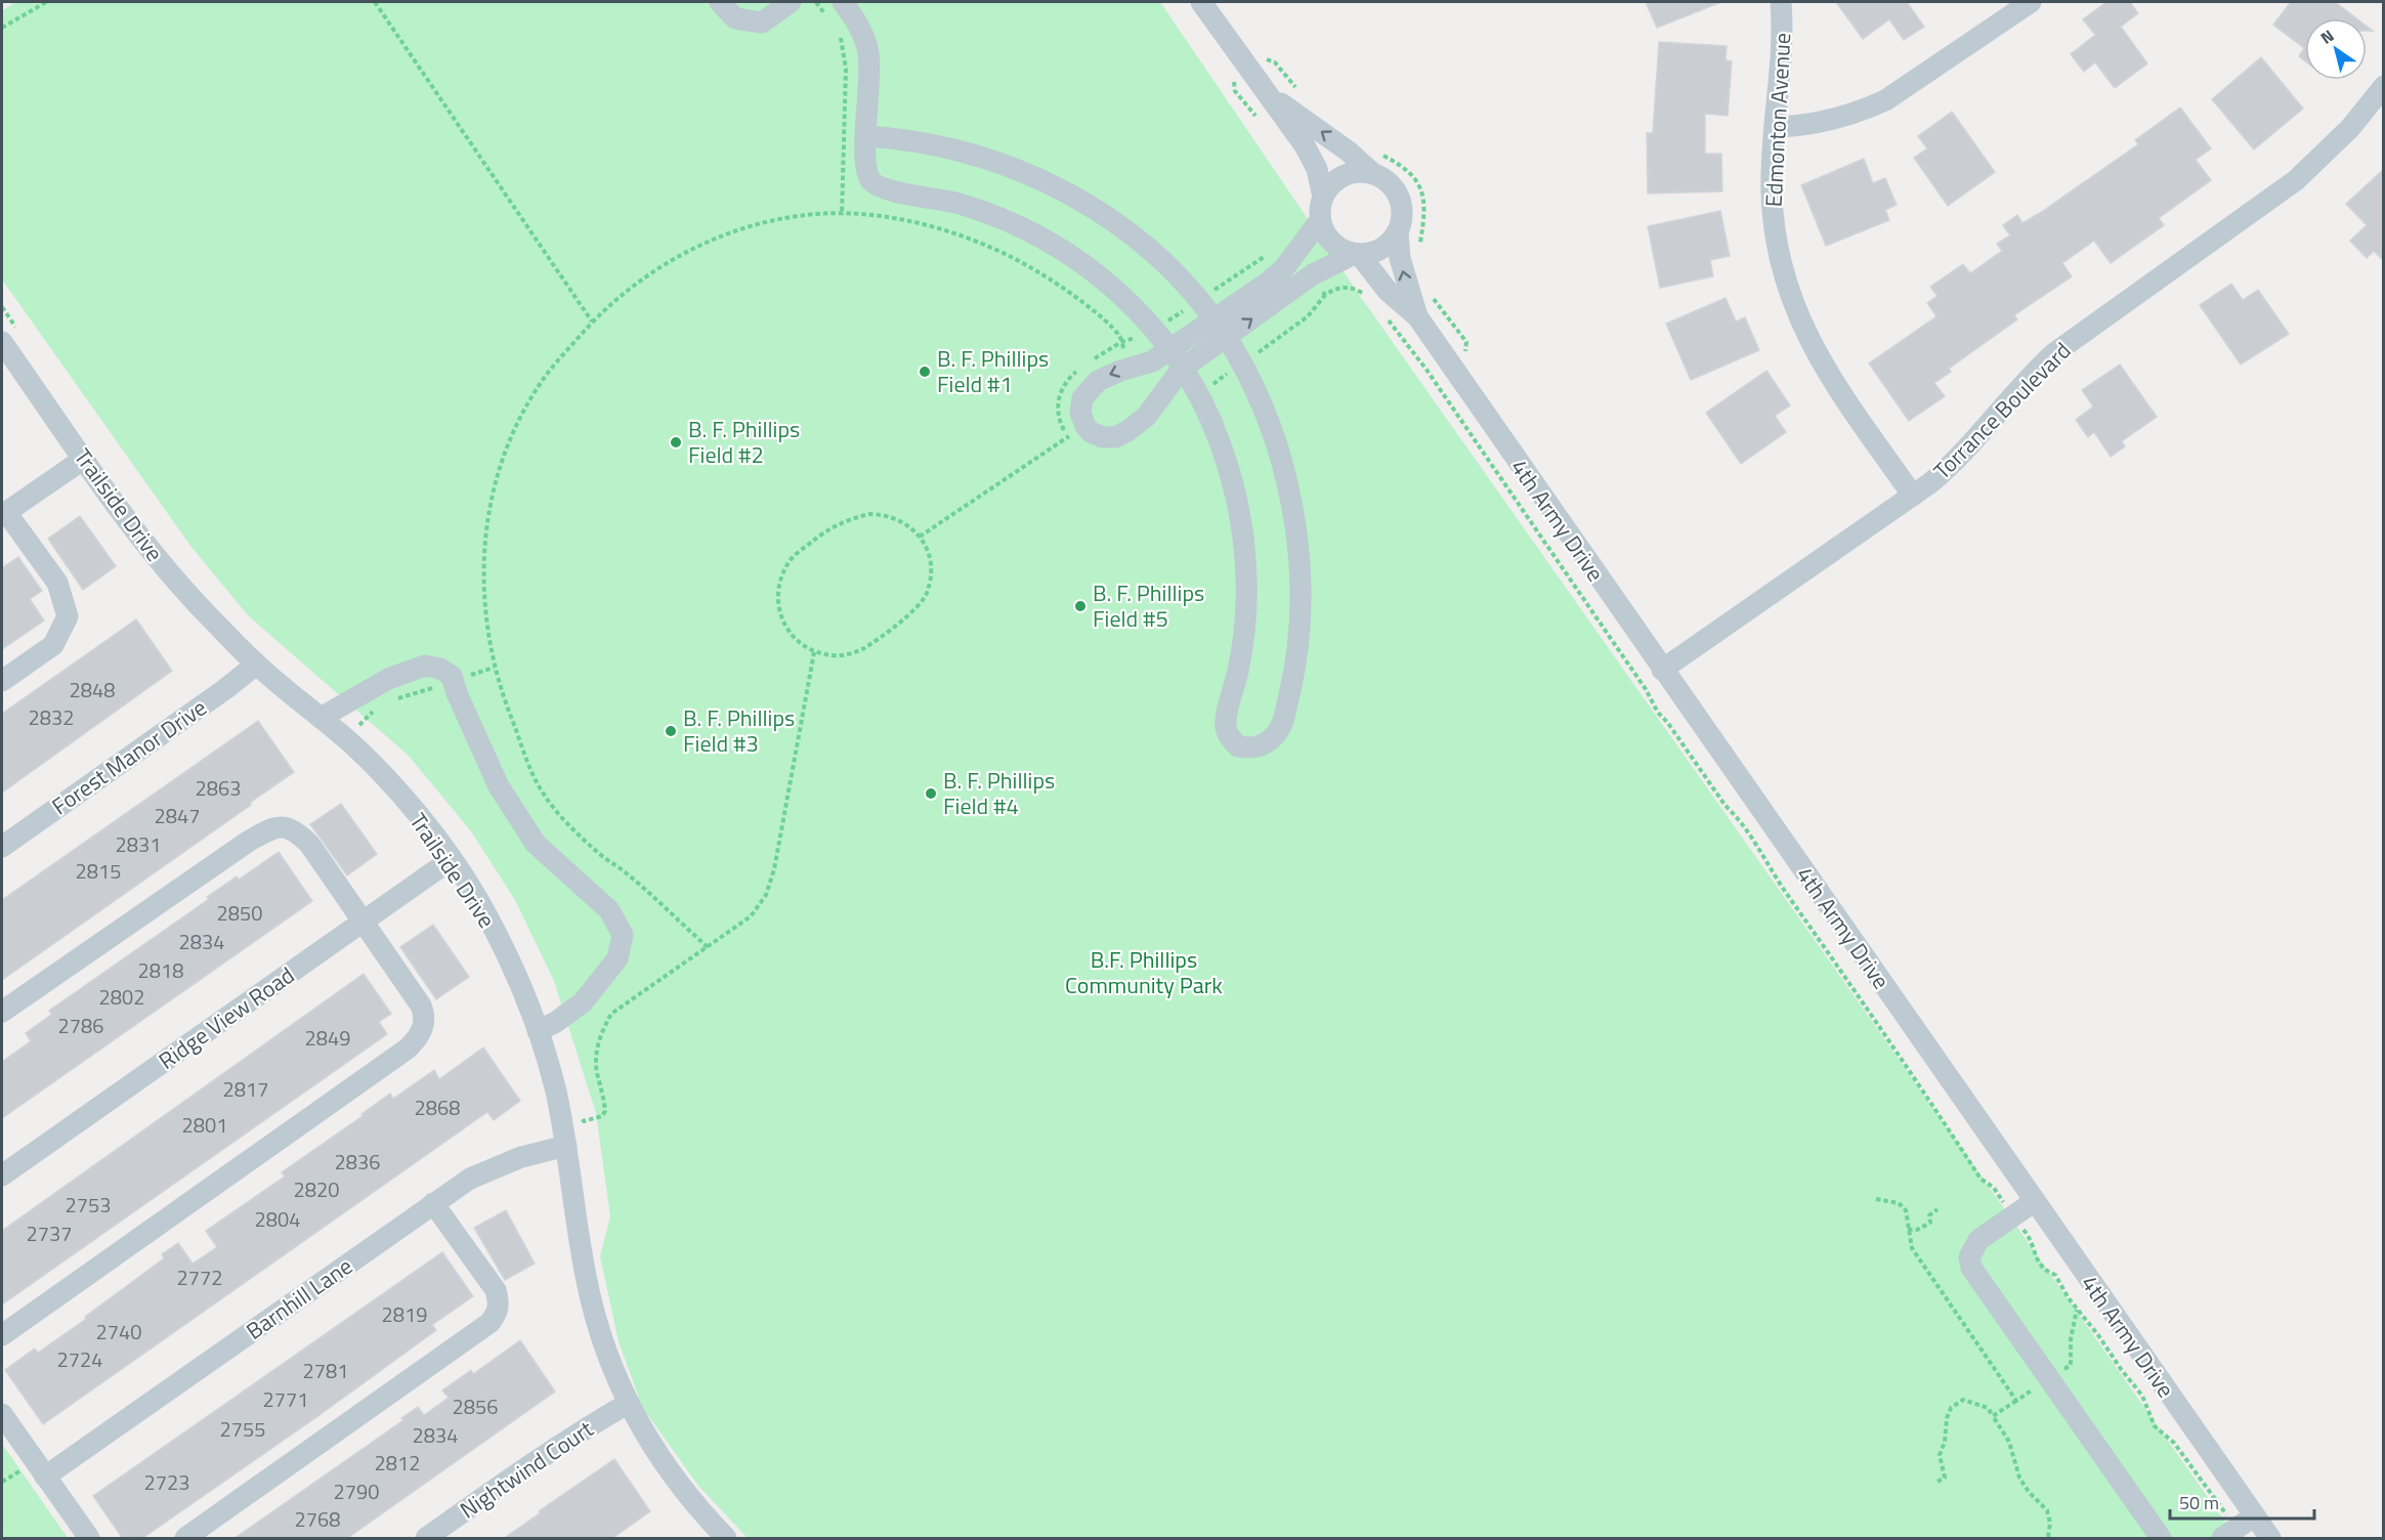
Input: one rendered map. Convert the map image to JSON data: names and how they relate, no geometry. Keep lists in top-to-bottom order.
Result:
{
  "streets": {
    "street": [
      "Edmonton Avenue",
      "Torrance Boulevard",
      "Trailside Drive",
      "4th Army Drive",
      "Forest Manor Drive",
      "Ridge View Road",
      "Barnhill Lane",
      "Nightwind Court"
    ]
  },
  "crossings": [
    ["Edmonton Avenue", "Torrance Boulevard"],
    ["Torrance Boulevard", "4th Army Drive"],
    ["Trailside Drive", "Forest Manor Drive"],
    ["Trailside Drive", "Ridge View Road"],
    ["Trailside Drive", "Barnhill Lane"],
    ["Trailside Drive", "Nightwind Court"]
  ],
  "parks": ["B.F. Phillips Community Park"],
  "places": [
    "B. F. Phillips Field #1",
    "B. F. Phillips Field #2",
    "B. F. Phillips Field #5",
    "B. F. Phillips Field #3",
    "B. F. Phillips Field #4"
  ],
  "house_numbers": [
    "2848",
    "2832",
    "2863",
    "2847",
    "2831",
    "2815",
    "2850",
    "2834",
    "2818",
    "2802",
    "2786",
    "2849",
    "2817",
    "2868",
    "2801",
    "2836",
    "2820",
    "2753",
    "2804",
    "2737",
    "2772",
    "2819",
    "2740",
    "2724",
    "2781",
    "2771",
    "2856",
    "2755",
    "2834",
    "2812",
    "2723",
    "2790",
    "2768"
  ],
  "scale_bar": "50 m",
  "north": "top left"
}
